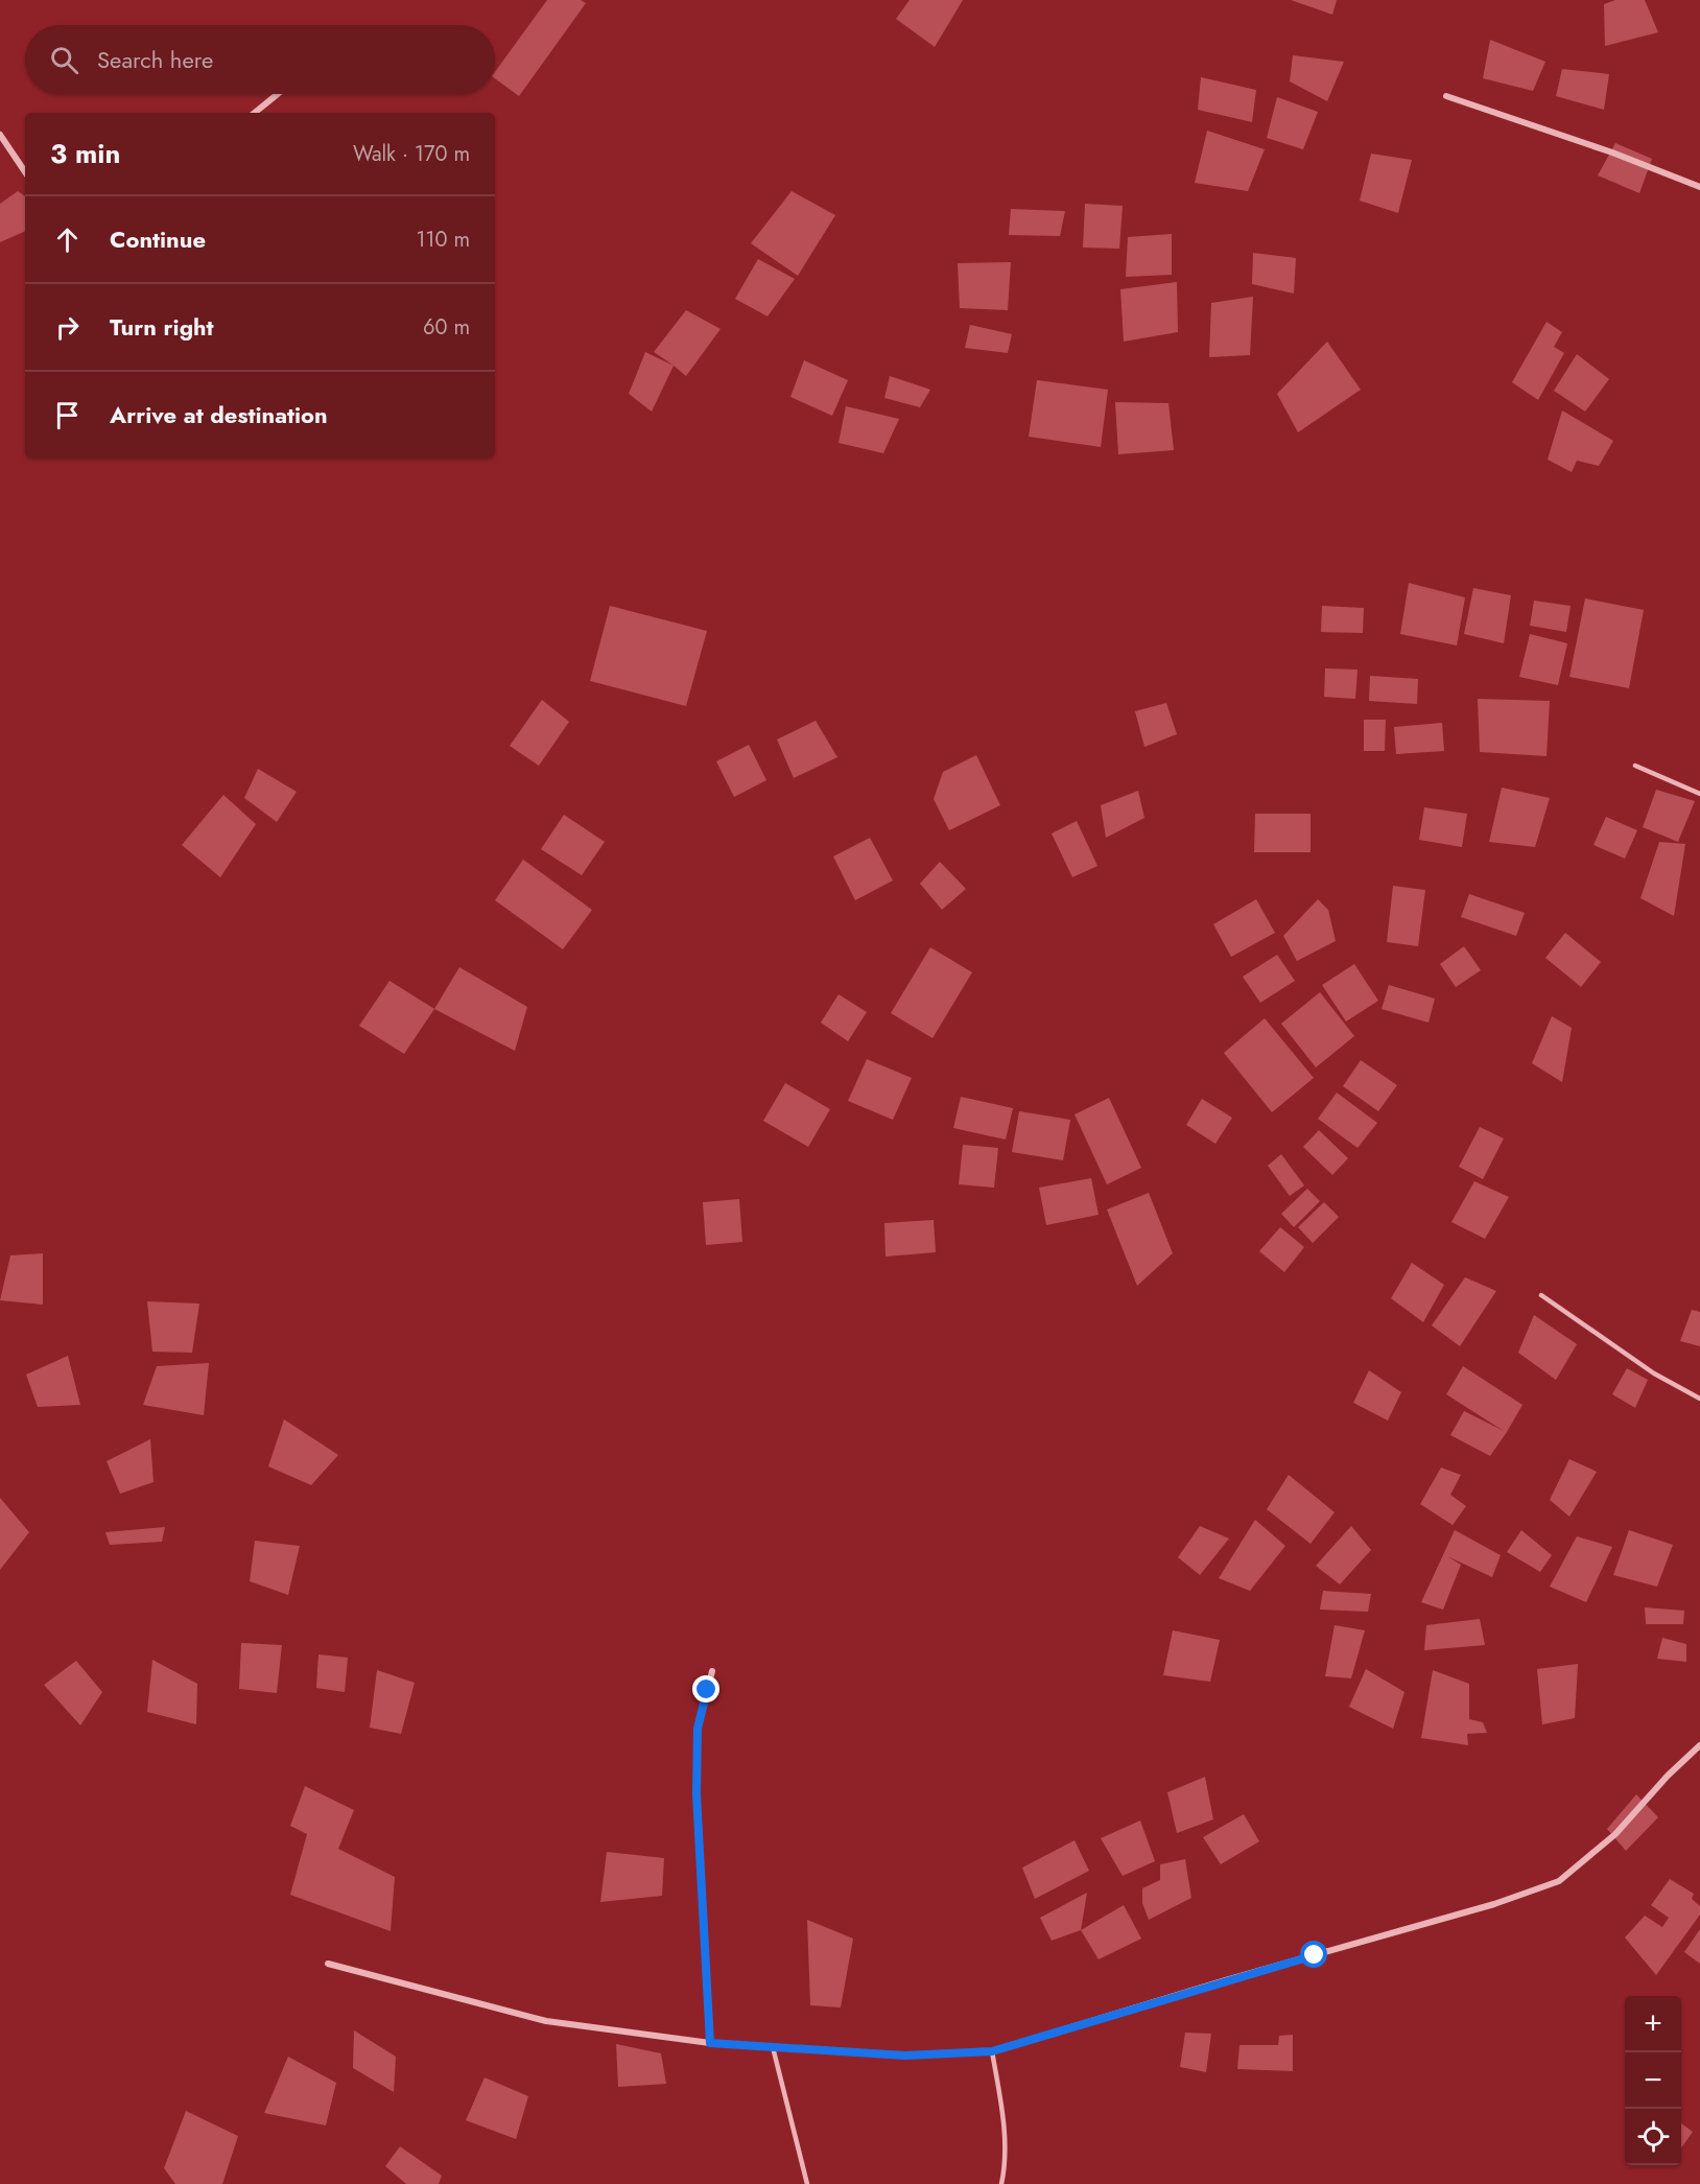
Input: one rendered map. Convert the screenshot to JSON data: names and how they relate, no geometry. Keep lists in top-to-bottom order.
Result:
{
  "page": {
    "search": "Search here",
    "heading": ["3 min", "Walk · 170 m"],
    "list": [
      ["Continue", "110 m"],
      ["Turn right", "60 m"],
      "Arrive at destination"
    ],
    "map_buttons": ["+", "−"]
  }
}
